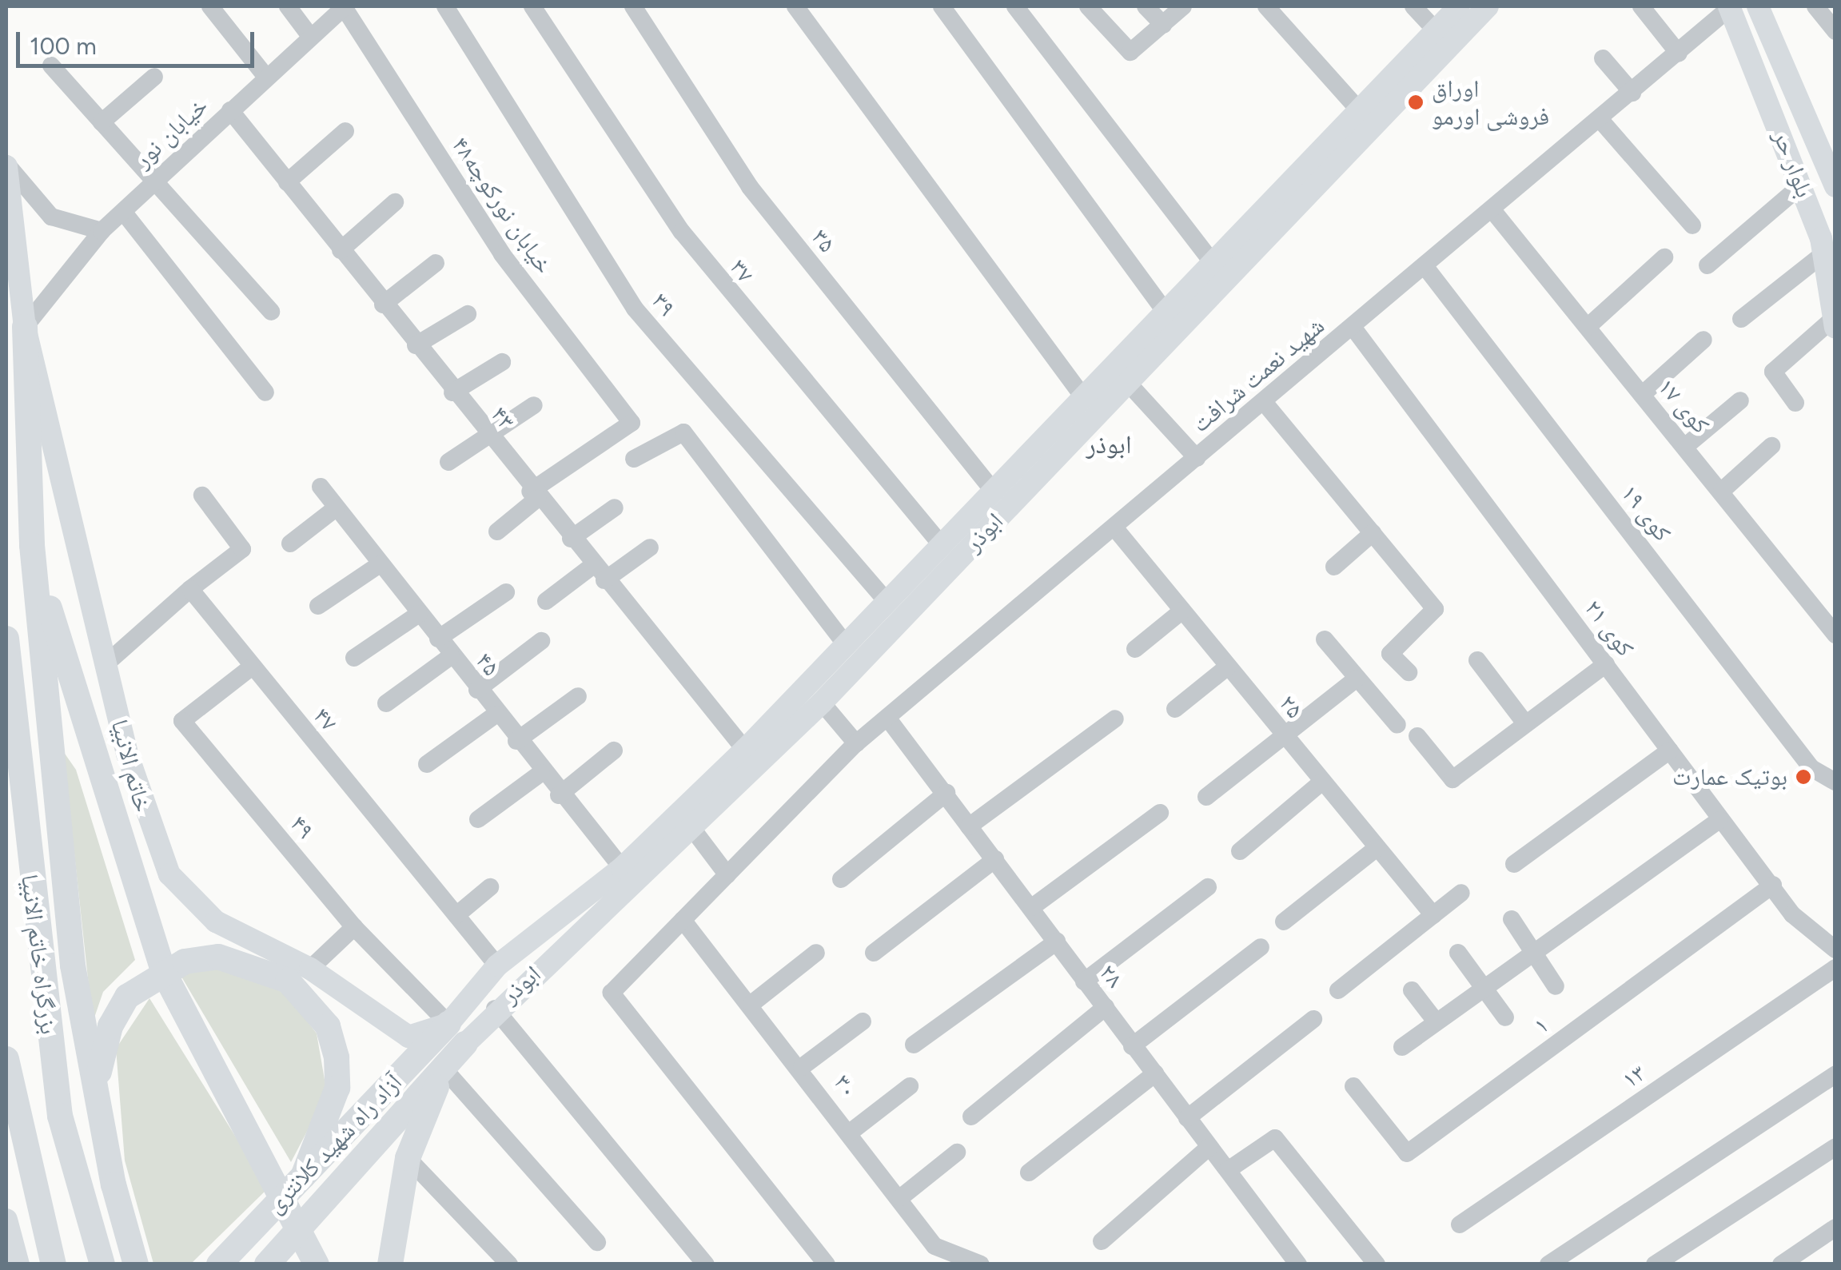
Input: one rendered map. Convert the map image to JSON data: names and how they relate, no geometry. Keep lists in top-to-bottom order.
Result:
{
  "streets": {
    "highway": ["بزرگراه خاتم الانبیا", "آزاد راه شهید کلانتری"],
    "main road": ["بلوار حر", "ابوذر", "خاتم الانبیا"],
    "street": [
      "خیابان نور",
      "خیابان نورکوچه۴۸",
      "۳۵",
      "۳۷",
      "۳۹",
      "شهید نعمت شرافت",
      "کوی ۱۷",
      "۴۳",
      "کوی ۱۹",
      "کوی ۲۱",
      "۴۵",
      "۲۵",
      "۴۷",
      "۴۹",
      "۲۸",
      "۱",
      "۱۳",
      "۳۰"
    ]
  },
  "crossings": [
    ["خیابان نور", "خیابان نورکوچه۴۸"],
    ["خیابان نور", "۴۳"],
    ["خیابان نور", "خاتم الانبیا"],
    ["بلوار حر", "شهید نعمت شرافت"],
    ["خیابان نورکوچه۴۸", "۴۳"],
    ["۳۵", "ابوذر"],
    ["۳۷", "ابوذر"],
    ["۳۹", "ابوذر"],
    ["شهید نعمت شرافت", "کوی ۱۷"],
    ["شهید نعمت شرافت", "کوی ۱۹"],
    ["شهید نعمت شرافت", "کوی ۲۱"],
    ["شهید نعمت شرافت", "۲۵"],
    ["شهید نعمت شرافت", "۲۸"],
    ["شهید نعمت شرافت", "۳۰"],
    ["۴۳", "ابوذر"],
    ["ابوذر", "۴۵"],
    ["ابوذر", "۴۷"],
    ["ابوذر", "خاتم الانبیا"],
    ["ابوذر", "۴۹"],
    ["ابوذر", "آزاد راه شهید کلانتری"],
    ["کوی ۲۱", "۱"],
    ["۴۷", "۴۹"],
    ["خاتم الانبیا", "۴۹"],
    ["خاتم الانبیا", "آزاد راه شهید کلانتری"],
    ["۴۹", "آزاد راه شهید کلانتری"]
  ],
  "districts": ["ابوذر"],
  "places": ["اوراق فروشی اورمو", "بوتیک عمارت"],
  "scale_bar": "100 m"
}
